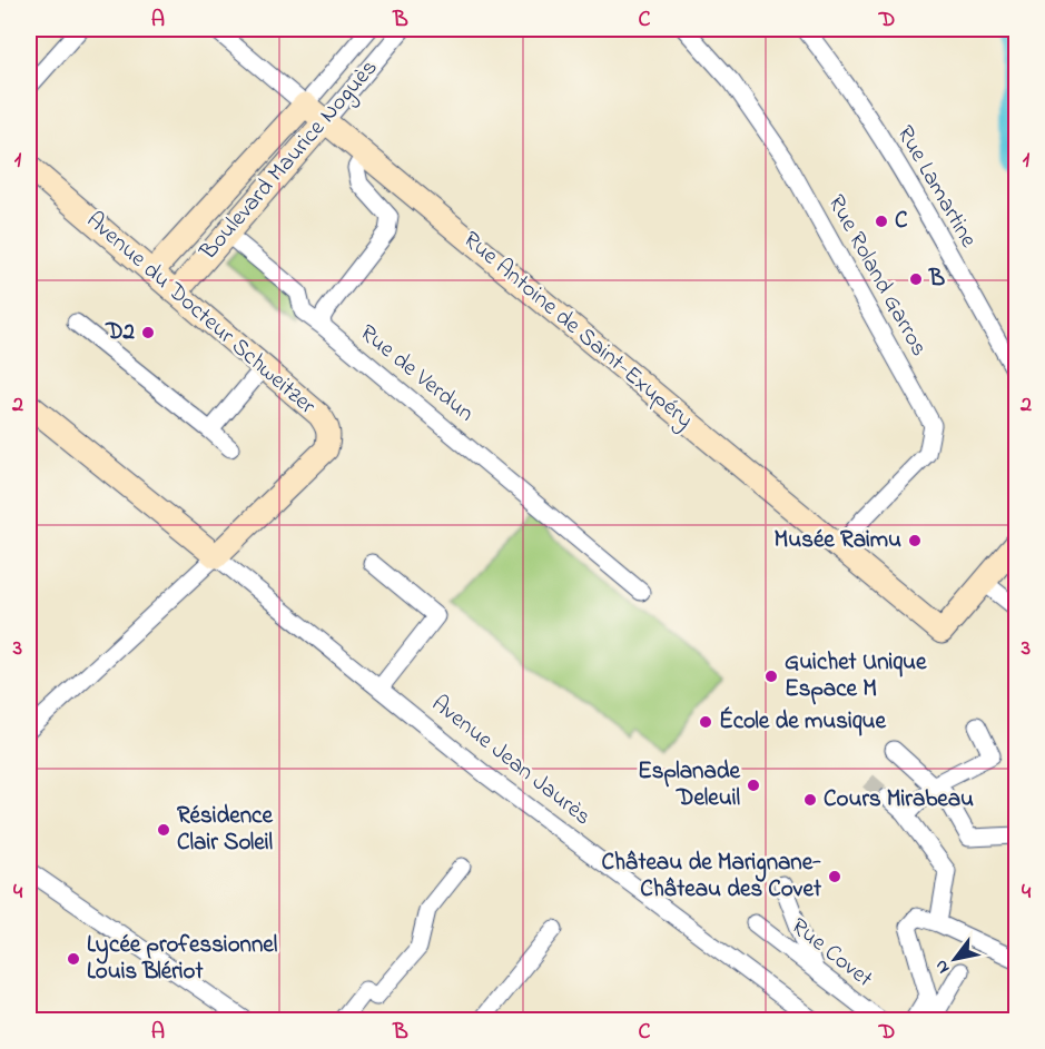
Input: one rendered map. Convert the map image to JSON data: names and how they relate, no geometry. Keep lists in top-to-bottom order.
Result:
{
  "streets": {
    "main road": ["Boulevard Maurice Noguès", "Avenue du Docteur Schweitzer", "Rue Antoine de Saint-Exupéry"],
    "street": [
      "Rue Lamartine",
      "Rue Roland Garros",
      "Rue de Verdun",
      "Avenue Jean Jaurès",
      "Rue Covet"
    ]
  },
  "crossings": [
    ["Boulevard Maurice Noguès", "Avenue du Docteur Schweitzer"],
    ["Boulevard Maurice Noguès", "Rue Antoine de Saint-Exupéry"],
    ["Rue Roland Garros", "Rue Antoine de Saint-Exupéry"],
    ["Avenue du Docteur Schweitzer", "Avenue Jean Jaurès"],
    ["Rue Antoine de Saint-Exupéry", "Rue de Verdun"]
  ],
  "places": [
    "C",
    "B",
    "D2",
    "Musée Raimu",
    "Guichet Unique Espace M",
    "École de musique",
    "Esplanade Deleuil",
    "Cours Mirabeau",
    "Résidence Clair Soleil",
    "Château de Marignane- Château des Covet",
    "Lycée professionnel Louis Blériot"
  ],
  "north": "bottom left",
  "grid": {
    "columns": [
      "A",
      "B",
      "C",
      "D"
    ],
    "rows": [
      "1",
      "2",
      "3",
      "4"
    ]
  }
}
